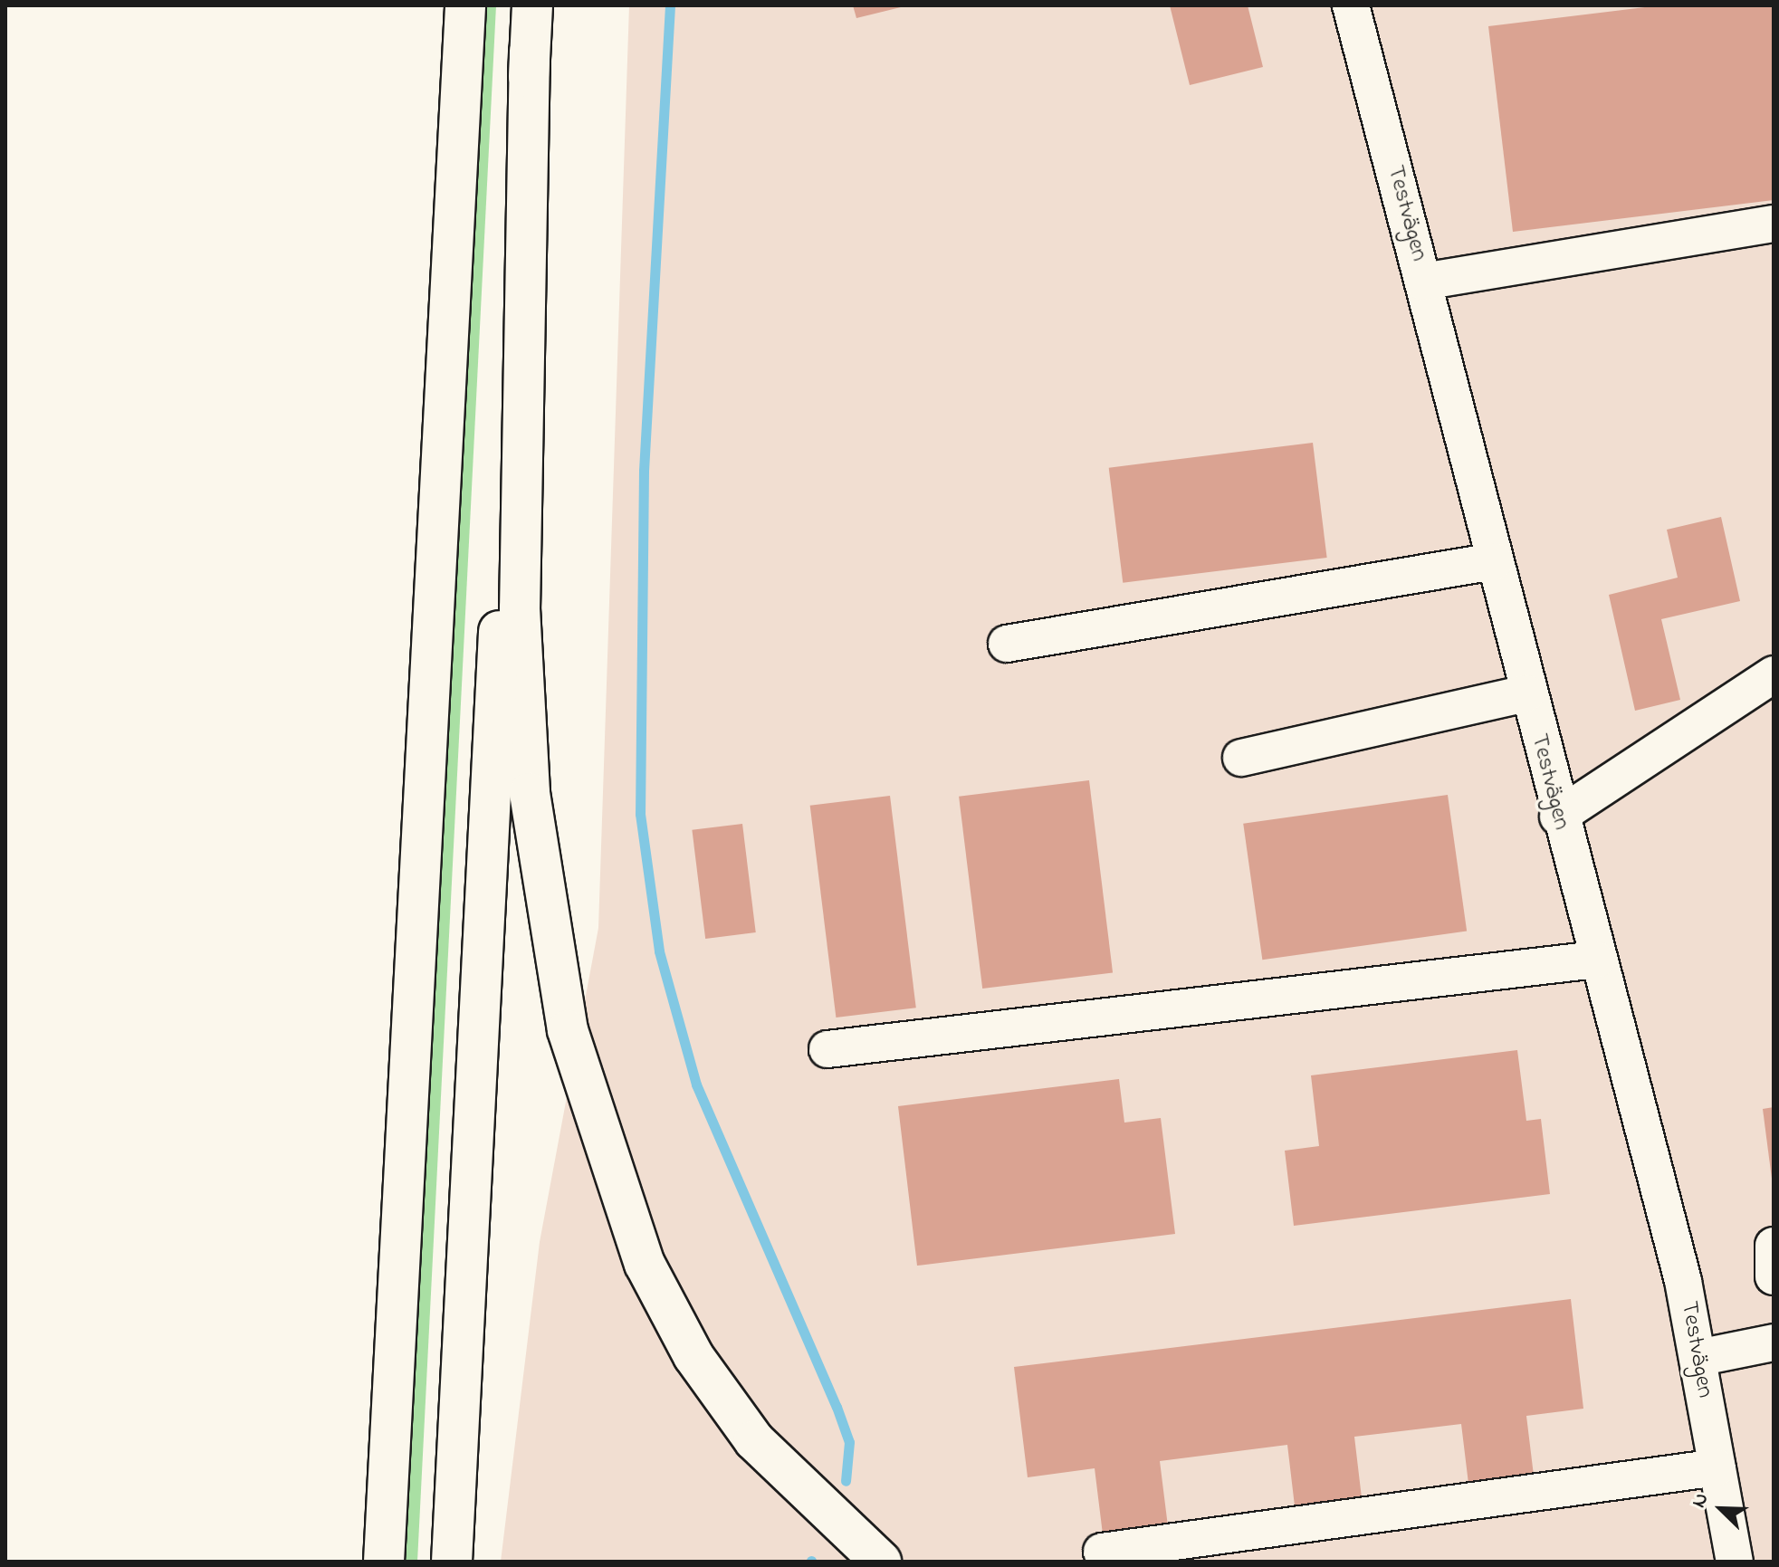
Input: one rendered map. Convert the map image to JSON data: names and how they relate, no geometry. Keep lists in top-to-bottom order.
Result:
{
  "streets": {
    "street": ["Testvägen"]
  },
  "north": "top left"
}
